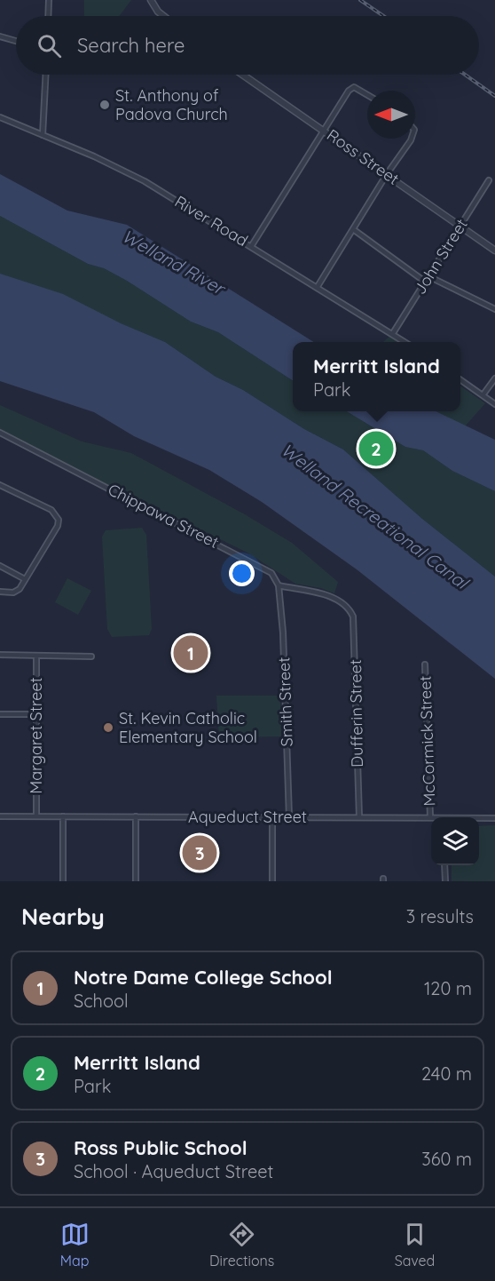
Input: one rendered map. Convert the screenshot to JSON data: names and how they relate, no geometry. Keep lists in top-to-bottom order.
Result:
{
  "streets": {
    "street": [
      "Ross Street",
      "River Road",
      "John Street",
      "Chippawa Street",
      "Smith Street",
      "Dufferin Street",
      "Margaret Street",
      "McCormick Street",
      "Aqueduct Street"
    ]
  },
  "crossings": [
    ["Ross Street", "John Street"],
    ["River Road", "John Street"],
    ["Chippawa Street", "Smith Street"],
    ["Chippawa Street", "Dufferin Street"],
    ["Smith Street", "Dufferin Street"],
    ["Smith Street", "Aqueduct Street"],
    ["Dufferin Street", "Aqueduct Street"],
    ["Margaret Street", "Aqueduct Street"],
    ["McCormick Street", "Aqueduct Street"]
  ],
  "water": ["Welland River", "Welland Recreational Canal"],
  "places": ["St. Anthony of Padova Church", "St. Kevin Catholic Elementary School"],
  "north": "left",
  "page": {
    "search": "Search here",
    "popup": ["Merritt Island", "Park"],
    "pins": ["2", "1", "3"],
    "heading": ["Nearby", "3 results"],
    "list": [
      {
        "mark": "1",
        "name": "Notre Dame College School",
        "note": "School",
        "value": "120 m"
      },
      {
        "mark": "2",
        "name": "Merritt Island",
        "note": "Park",
        "value": "240 m"
      },
      {
        "mark": "3",
        "name": "Ross Public School",
        "note": "School · Aqueduct Street",
        "value": "360 m"
      }
    ],
    "nav": ["Map", "Directions", "Saved"]
  }
}
